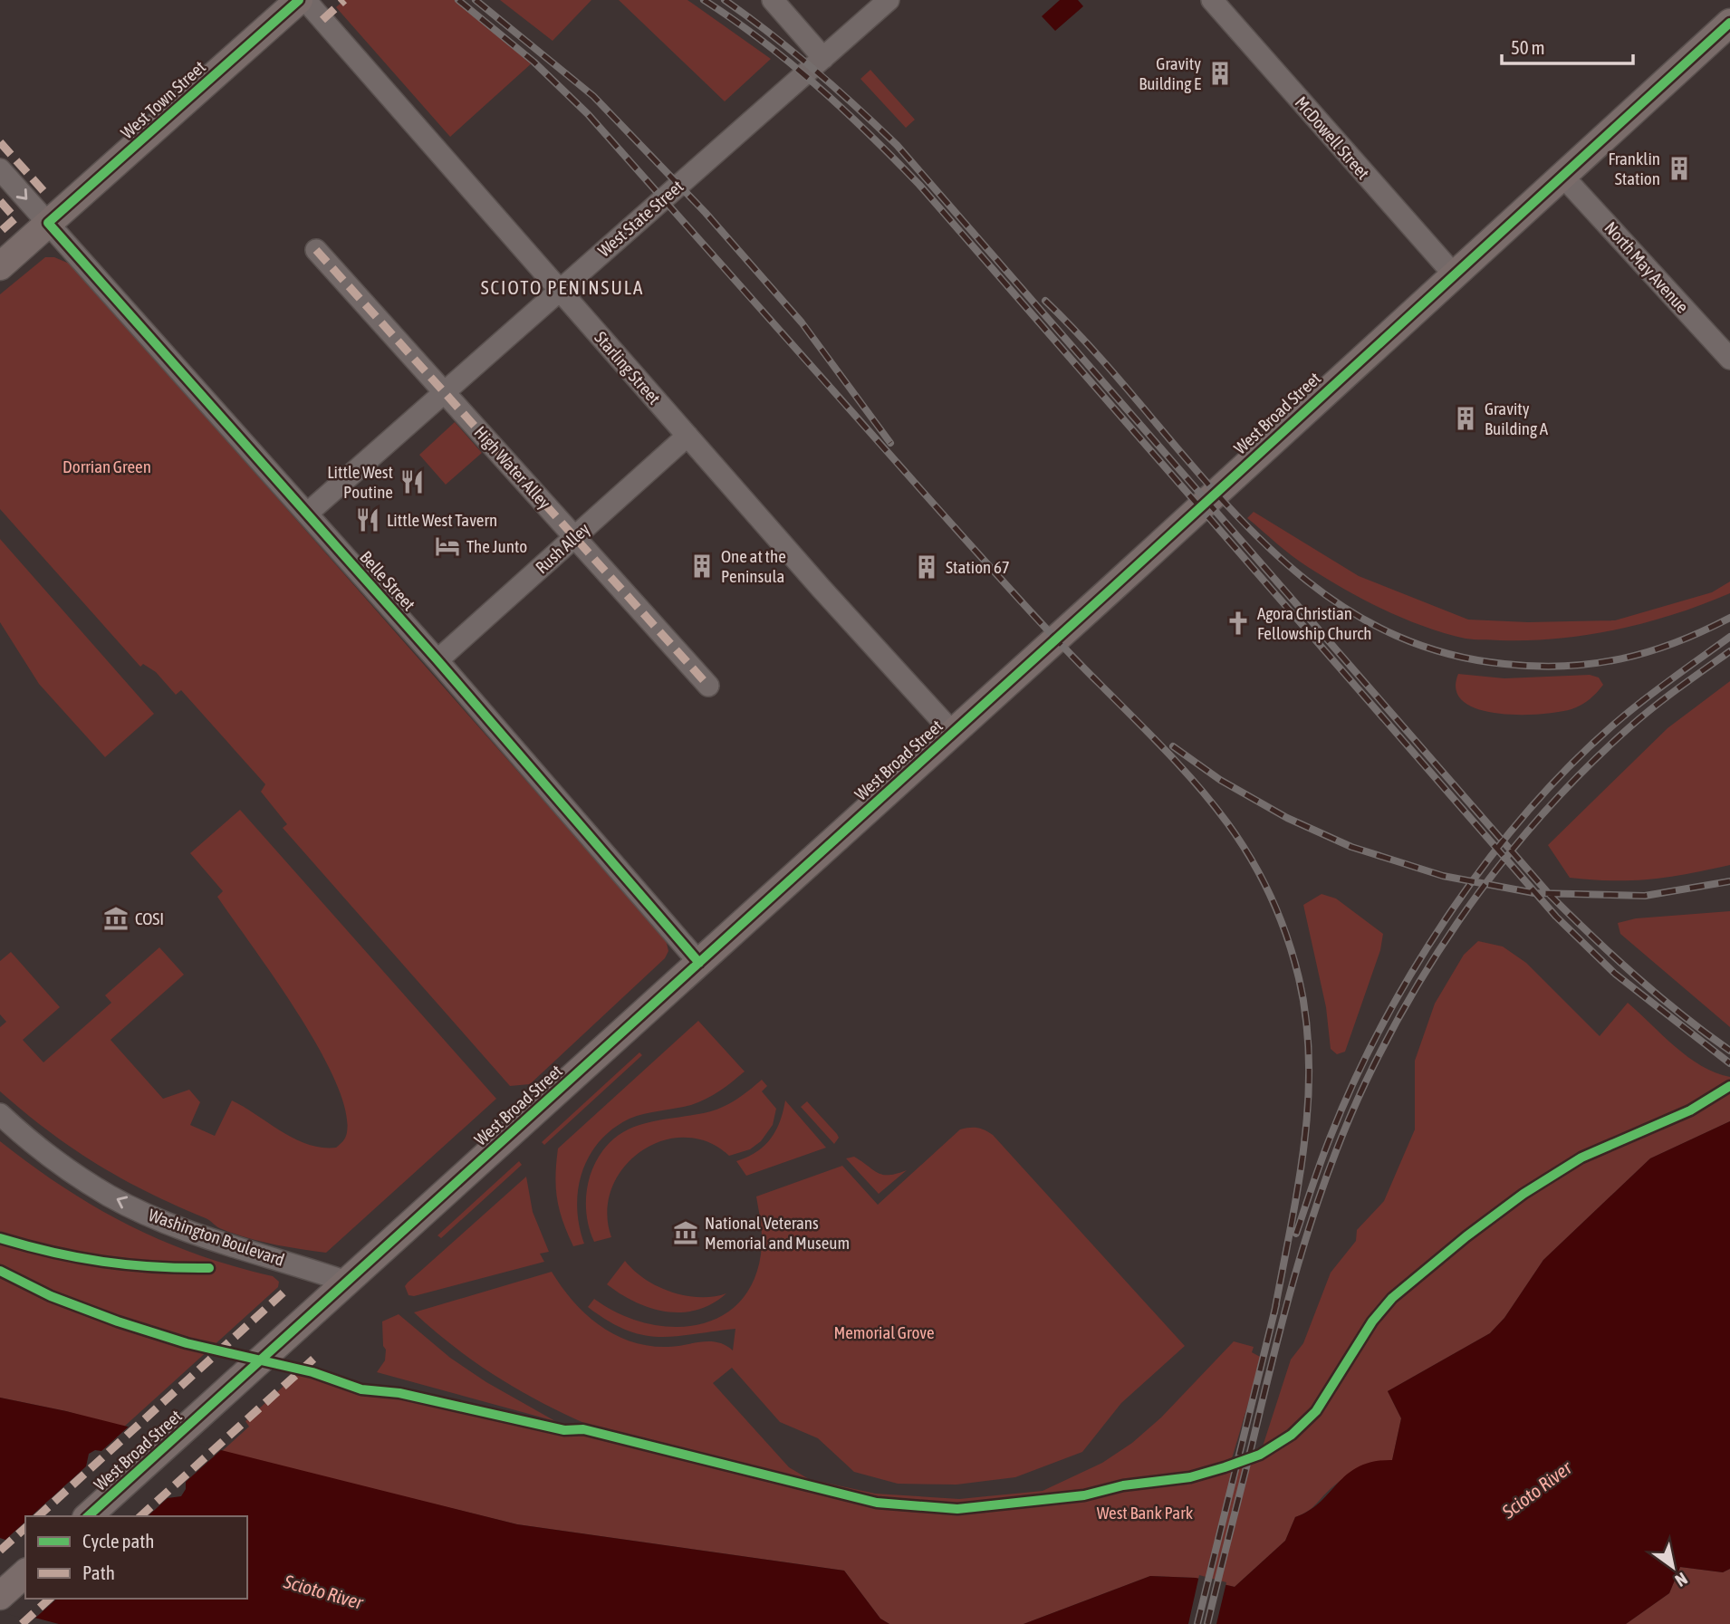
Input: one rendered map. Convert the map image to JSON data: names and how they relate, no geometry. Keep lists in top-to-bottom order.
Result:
{
  "streets": {
    "main road": ["West Town Street", "West Broad Street"],
    "street": [
      "McDowell Street",
      "West State Street",
      "North May Avenue",
      "Starling Street",
      "High Water Alley",
      "Rush Alley",
      "Belle Street",
      "Washington Boulevard"
    ]
  },
  "crossings": [
    ["West Town Street", "Belle Street"],
    ["McDowell Street", "West Broad Street"],
    ["West State Street", "Starling Street"],
    ["West State Street", "High Water Alley"],
    ["West State Street", "Belle Street"],
    ["North May Avenue", "West Broad Street"],
    ["Starling Street", "West Broad Street"],
    ["Starling Street", "Rush Alley"],
    ["West Broad Street", "Belle Street"],
    ["West Broad Street", "Washington Boulevard"],
    ["High Water Alley", "Rush Alley"],
    ["Rush Alley", "Belle Street"]
  ],
  "one_way": ["Washington Boulevard"],
  "districts": ["SCIOTO PENINSULA"],
  "water": ["Scioto River"],
  "parks": ["Dorrian Green", "Memorial Grove", "West Bank Park"],
  "places": {
    "building": [
      "Gravity Building E",
      "Franklin Station",
      "Gravity Building A",
      "One at the Peninsula",
      "Station 67"
    ],
    "restaurant": ["Little West Poutine", "Little West Tavern"],
    "hotel": ["The Junto"],
    "church": ["Agora Christian Fellowship Church"],
    "museum": ["COSI", "National Veterans Memorial and Museum"]
  },
  "legend": ["Cycle path", "Path"],
  "scale_bar": "50 m",
  "north": "bottom right"
}
